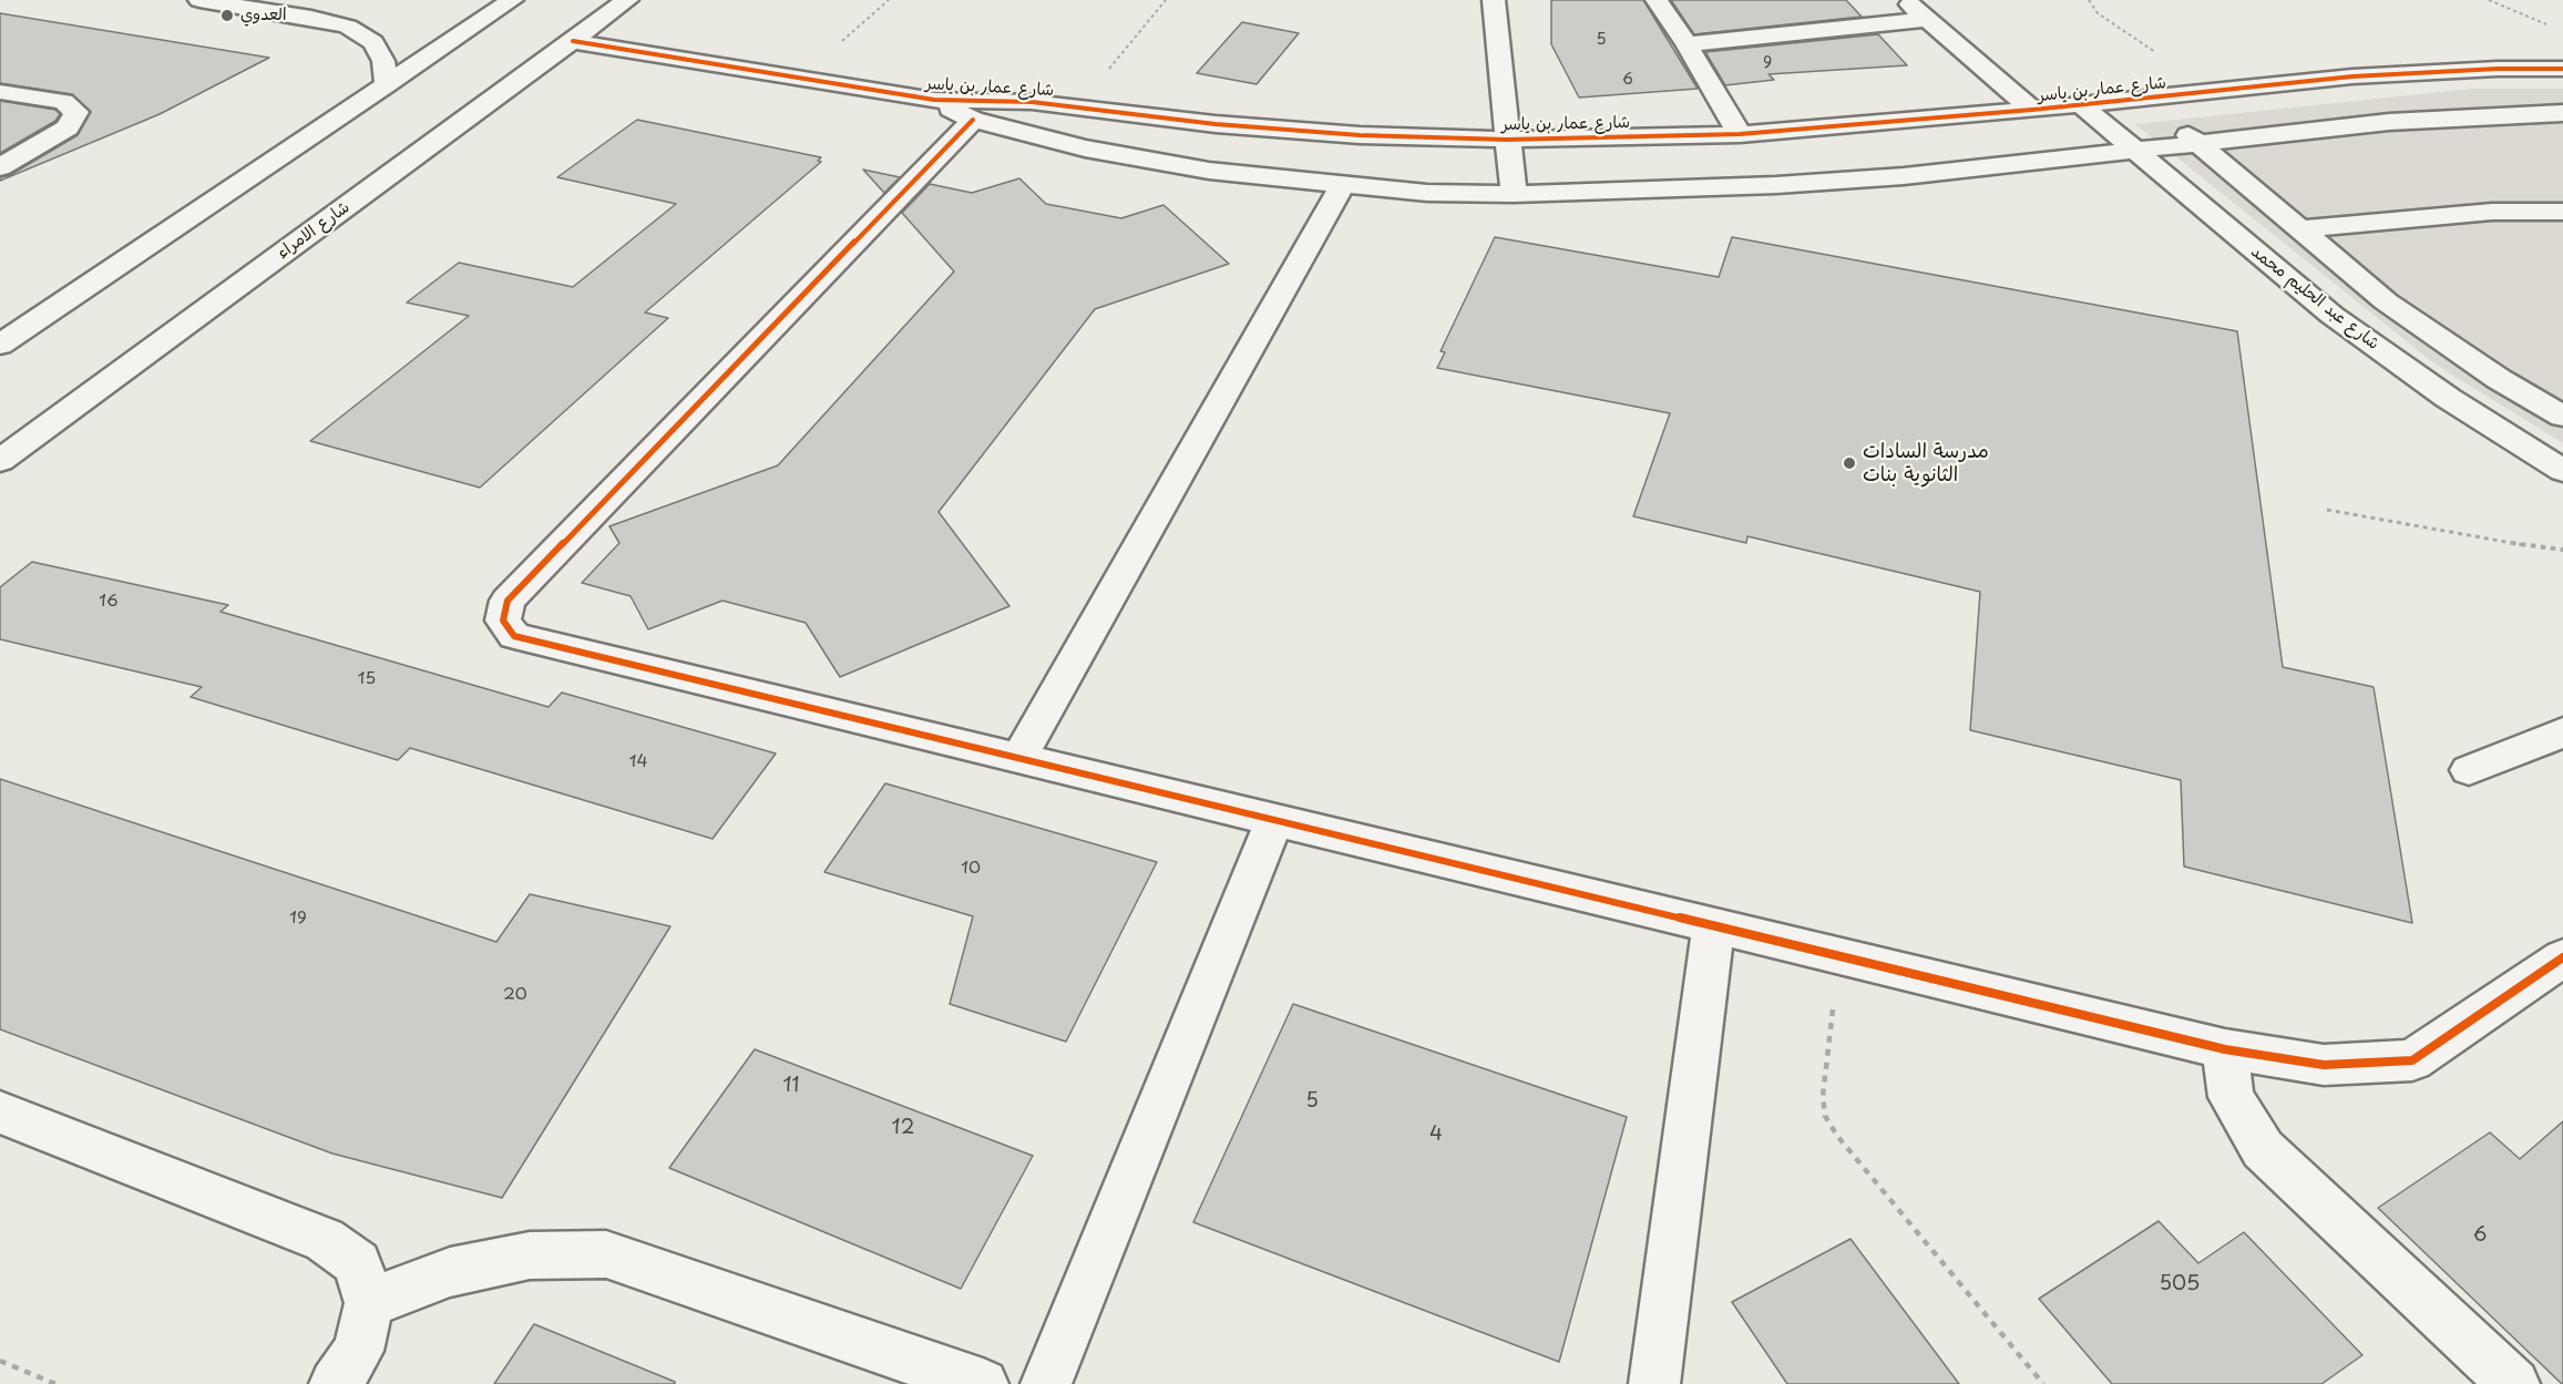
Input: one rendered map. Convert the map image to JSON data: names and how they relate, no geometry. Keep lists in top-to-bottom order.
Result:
{
  "streets": {
    "street": ["شارع عمار بن ياسر", "شارع الامراء", "شارع عبد الحليم محمد"]
  },
  "crossings": [
    ["شارع عمار بن ياسر", "شارع الامراء"],
    ["شارع عمار بن ياسر", "شارع عبد الحليم محمد"]
  ],
  "places": ["العدوي", "مدرسة السادات الثانوية بنات"],
  "house_numbers": [
    "5",
    "9",
    "6",
    "16",
    "15",
    "14",
    "10",
    "19",
    "20",
    "11",
    "5",
    "12",
    "4",
    "6",
    "505"
  ]
}
